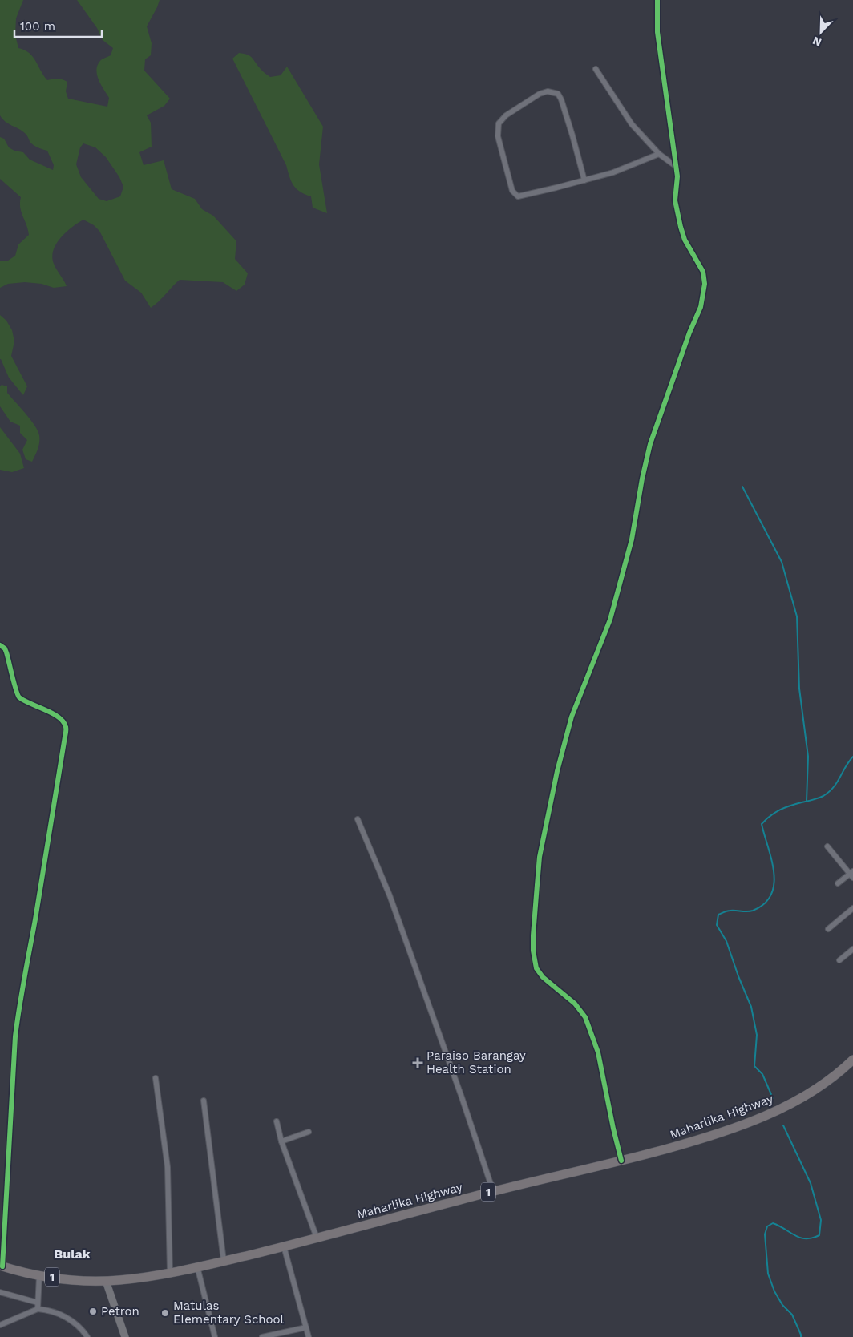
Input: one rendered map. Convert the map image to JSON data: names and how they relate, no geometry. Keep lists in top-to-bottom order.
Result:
{
  "streets": {
    "highway": ["Maharlika Highway", "1"]
  },
  "districts": ["Bulak"],
  "places": {
    "health": ["Paraiso Barangay Health Station"],
    "other": ["Petron", "Matulas Elementary School"]
  },
  "scale_bar": "100 m",
  "north": "bottom left"
}
